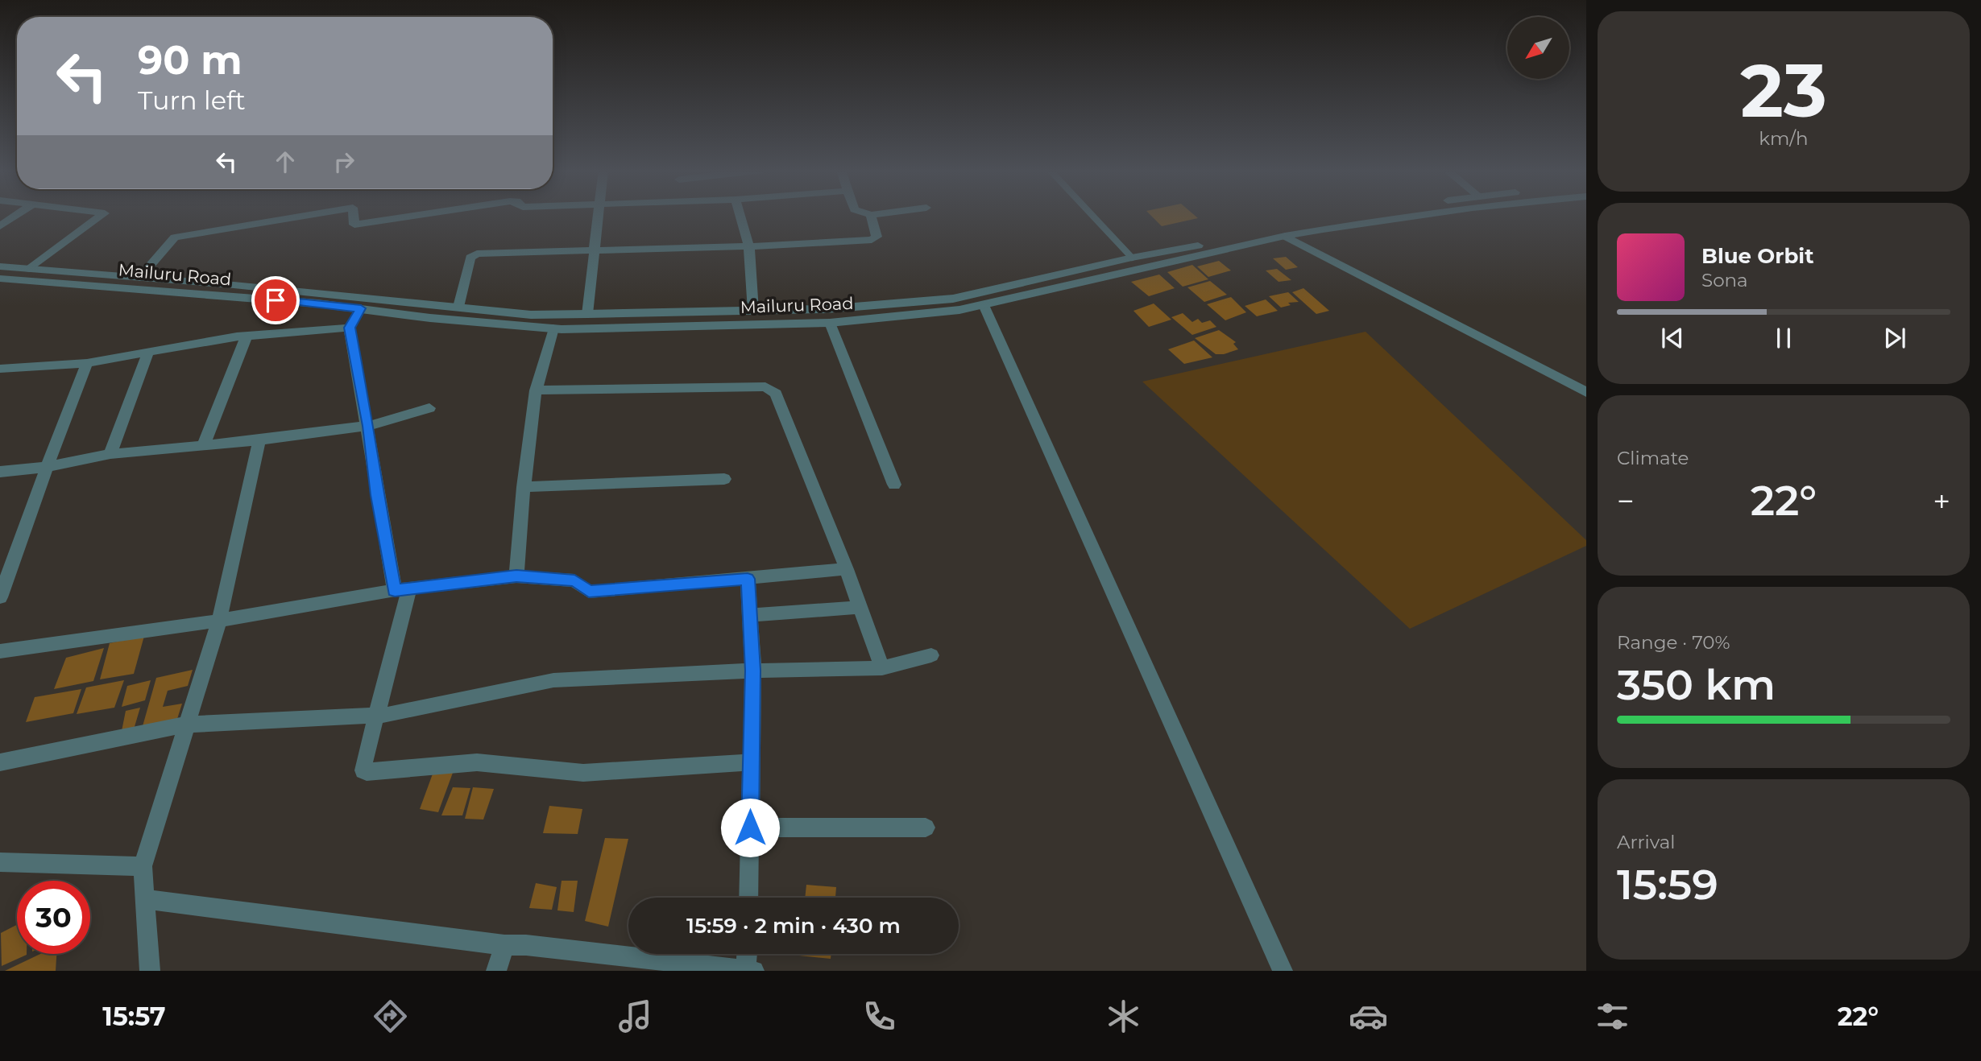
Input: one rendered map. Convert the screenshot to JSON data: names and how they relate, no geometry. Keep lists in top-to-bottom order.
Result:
{
  "streets": {
    "street": ["Mailuru Road"]
  },
  "north": "bottom left",
  "page": {
    "tile": [
      ["23", "km/h"],
      "Climate",
      ["Range · 70%", "350 km"],
      ["Arrival", "15:59"]
    ],
    "turn": ["90 m", "Turn left"],
    "song": ["Blue Orbit", "Sona"],
    "heat": ["−", "22°", "+"],
    "limit": "30",
    "trip": "15:59 · 2 min · 430 m",
    "tabs": ["15:57", "22°"]
  }
}
